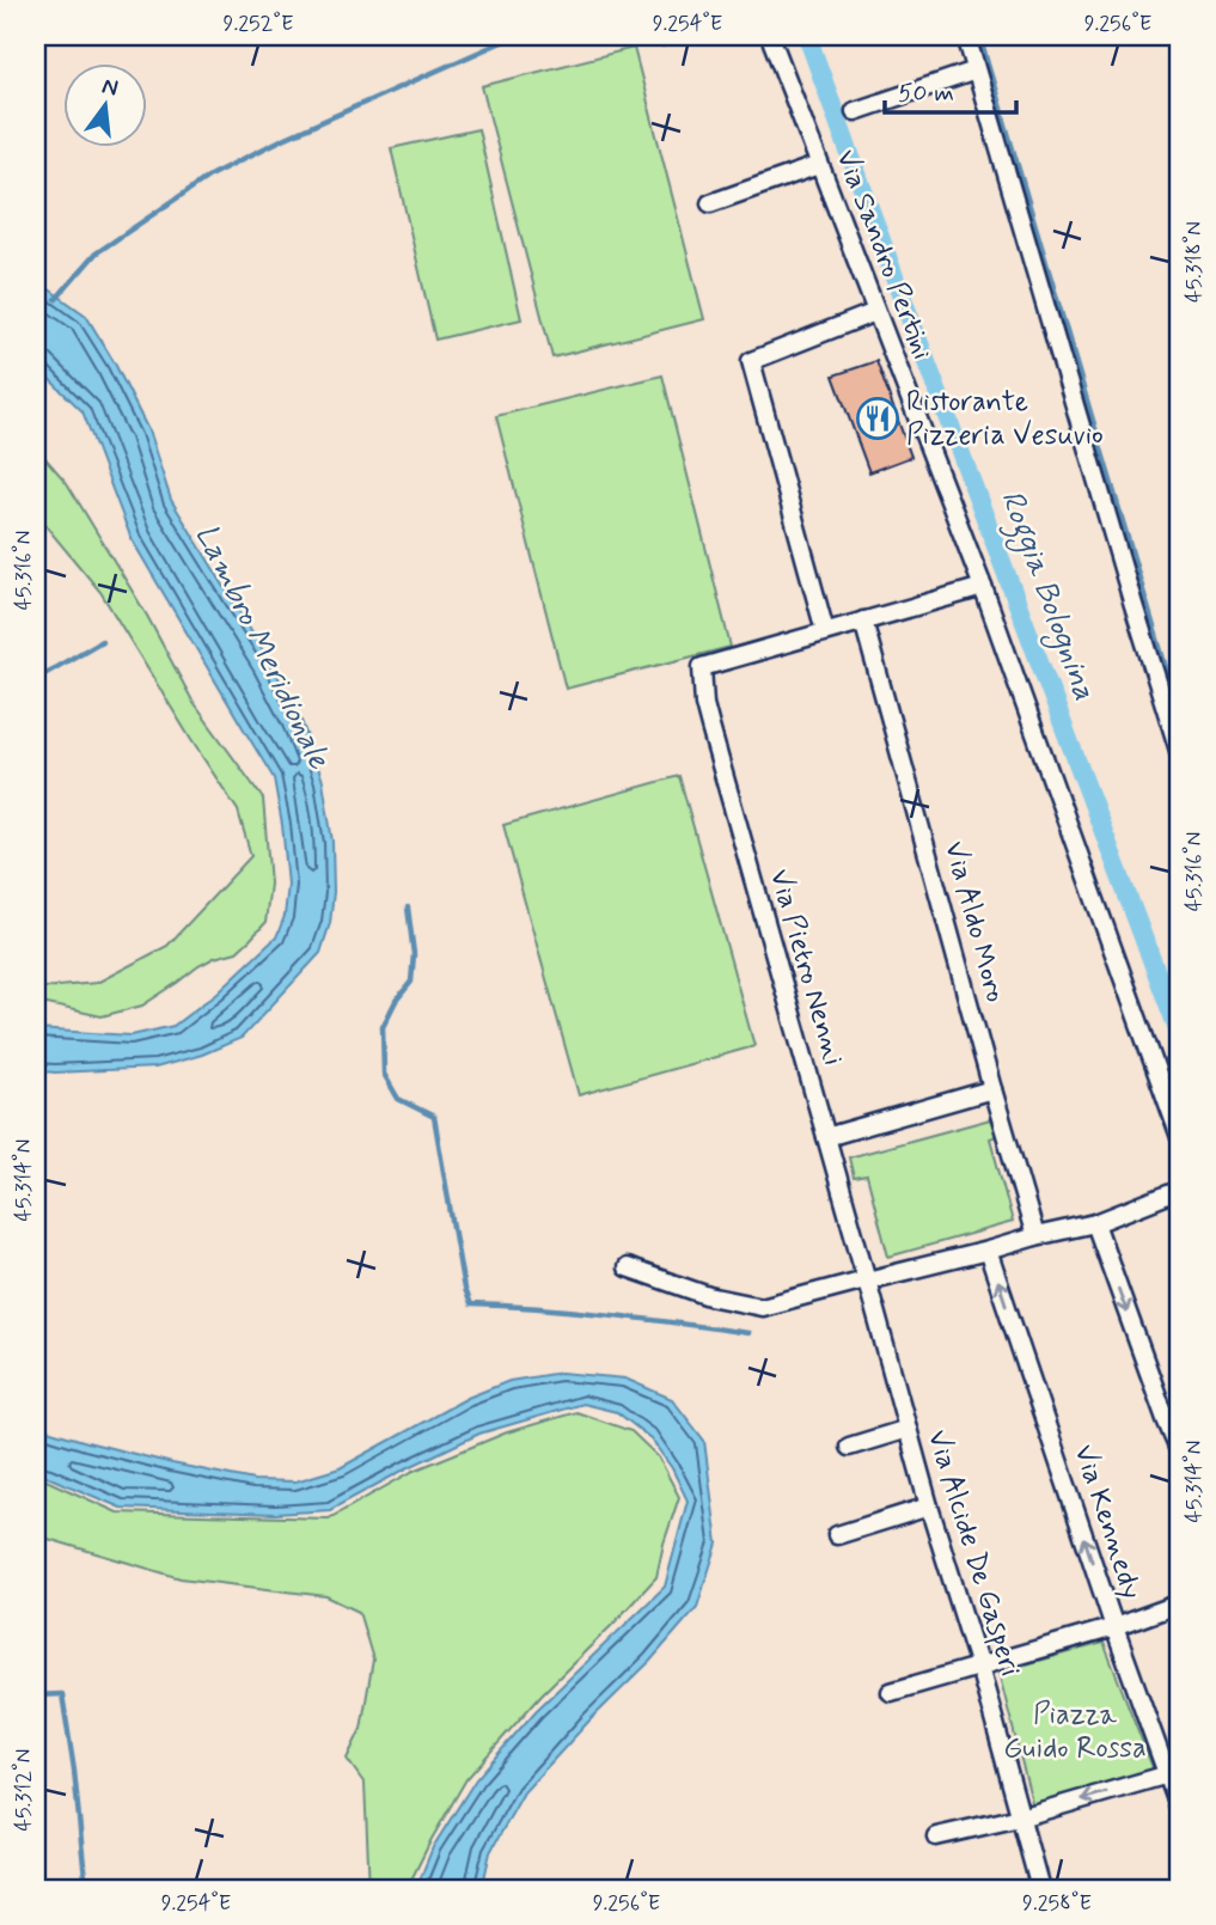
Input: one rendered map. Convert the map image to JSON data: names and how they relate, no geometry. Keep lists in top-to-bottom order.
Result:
{
  "streets": {
    "street": [
      "Via Sandro Pertini",
      "Via Aldo Moro",
      "Via Pietro Nenni",
      "Via Kennedy",
      "Via Alcide De Gasperi"
    ]
  },
  "crossings": [
    ["Via Pietro Nenni", "Via Alcide De Gasperi"]
  ],
  "water": ["Roggia Bolognina", "Lambro Meridionale"],
  "parks": ["Piazza Guido Rossa"],
  "places": {
    "restaurant": ["Ristorante Pizzeria Vesuvio"]
  },
  "scale_bar": "50 m",
  "north": "top",
  "coordinates": [
    "9.252°E",
    "9.254°E",
    "9.256°E",
    "45.318°N",
    "45.316°N",
    "45.314°N",
    "45.312°N",
    "9.258°E"
  ]
}
